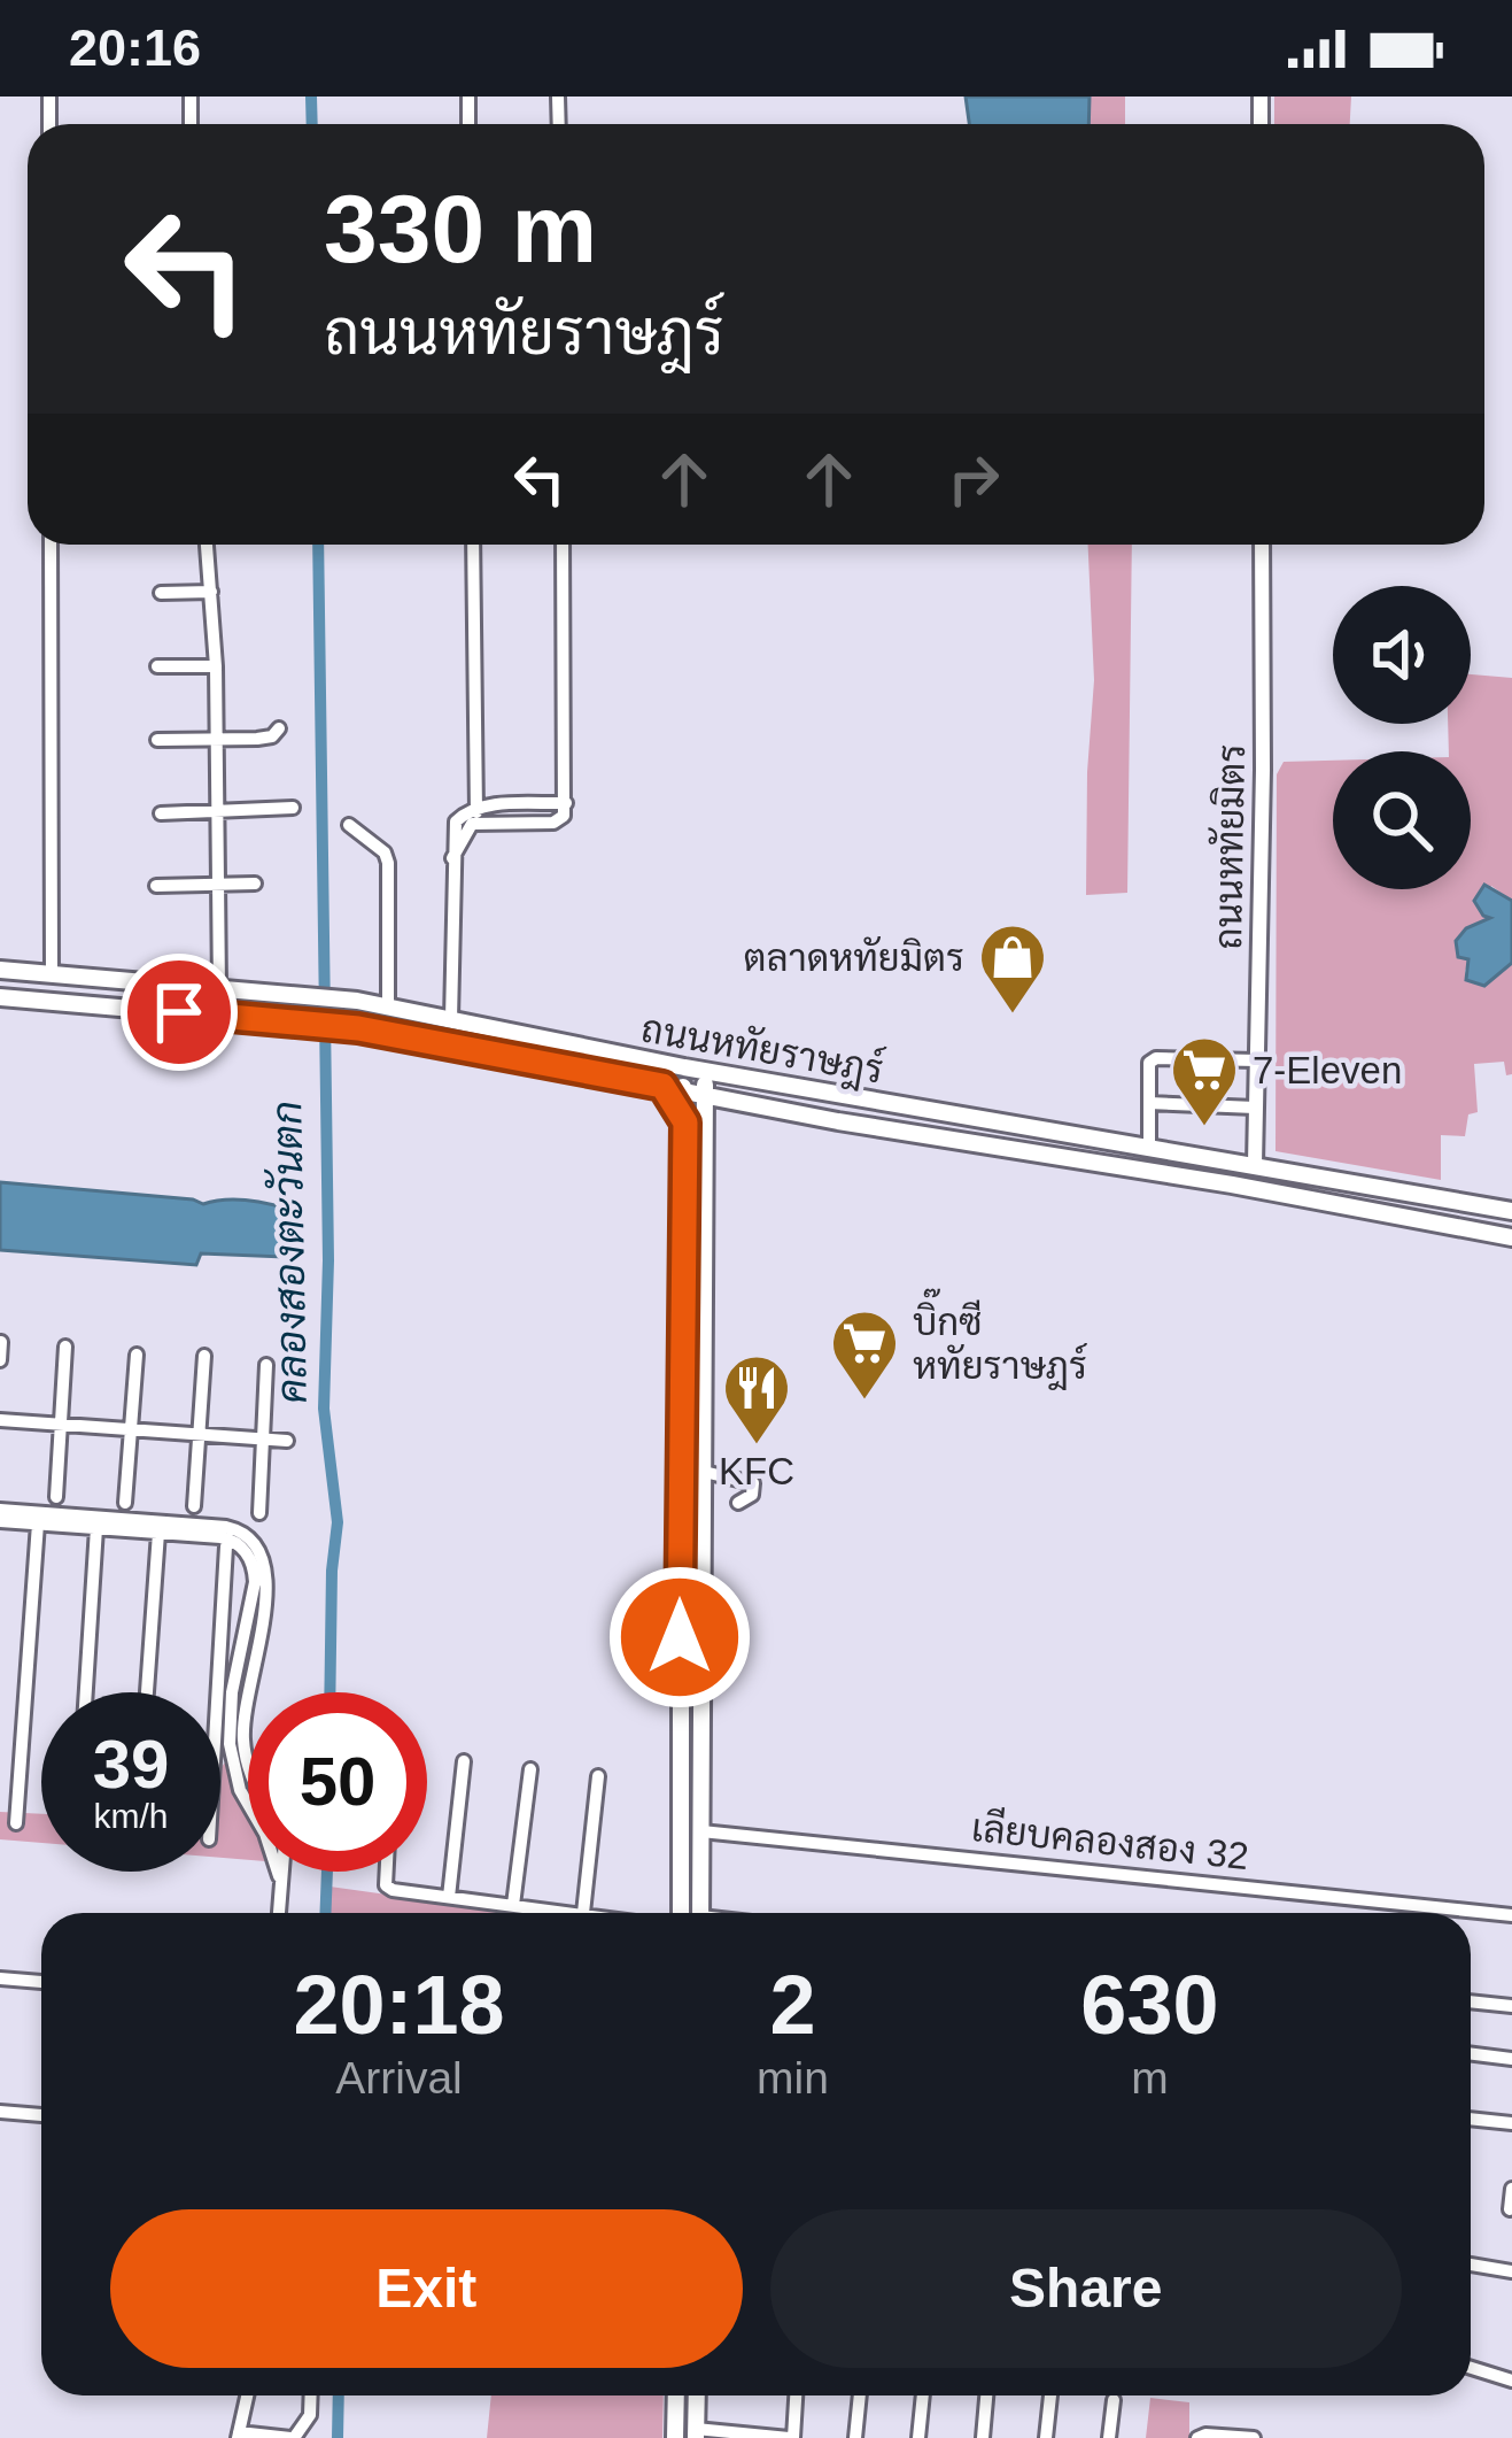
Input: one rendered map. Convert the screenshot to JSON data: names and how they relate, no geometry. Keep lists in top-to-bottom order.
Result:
{
  "streets": {
    "main road": ["ถนนหทัยราษฎร์"],
    "street": ["ถนนหทัยมิตร", "เลียบคลองสอง 32"]
  },
  "crossings": [
    ["ถนนหทัยมิตร", "ถนนหทัยราษฎร์"]
  ],
  "water": ["คลองสองตะวันตก"],
  "places": {
    "shop": ["ตลาดหทัยมิตร"],
    "supermarket": ["7-Eleven", "บิ๊กซี หทัยราษฎร์"],
    "restaurant": ["KFC"]
  },
  "page": {
    "status": "20:16",
    "turn": ["330 m", "ถนนหทัยราษฎร์"],
    "speed": "39 km/h",
    "limit": "50",
    "eta": [
      "20:18",
      "Arrival",
      "2",
      "min",
      "630",
      "m"
    ],
    "buttons": ["Exit", "Share"]
  }
}
